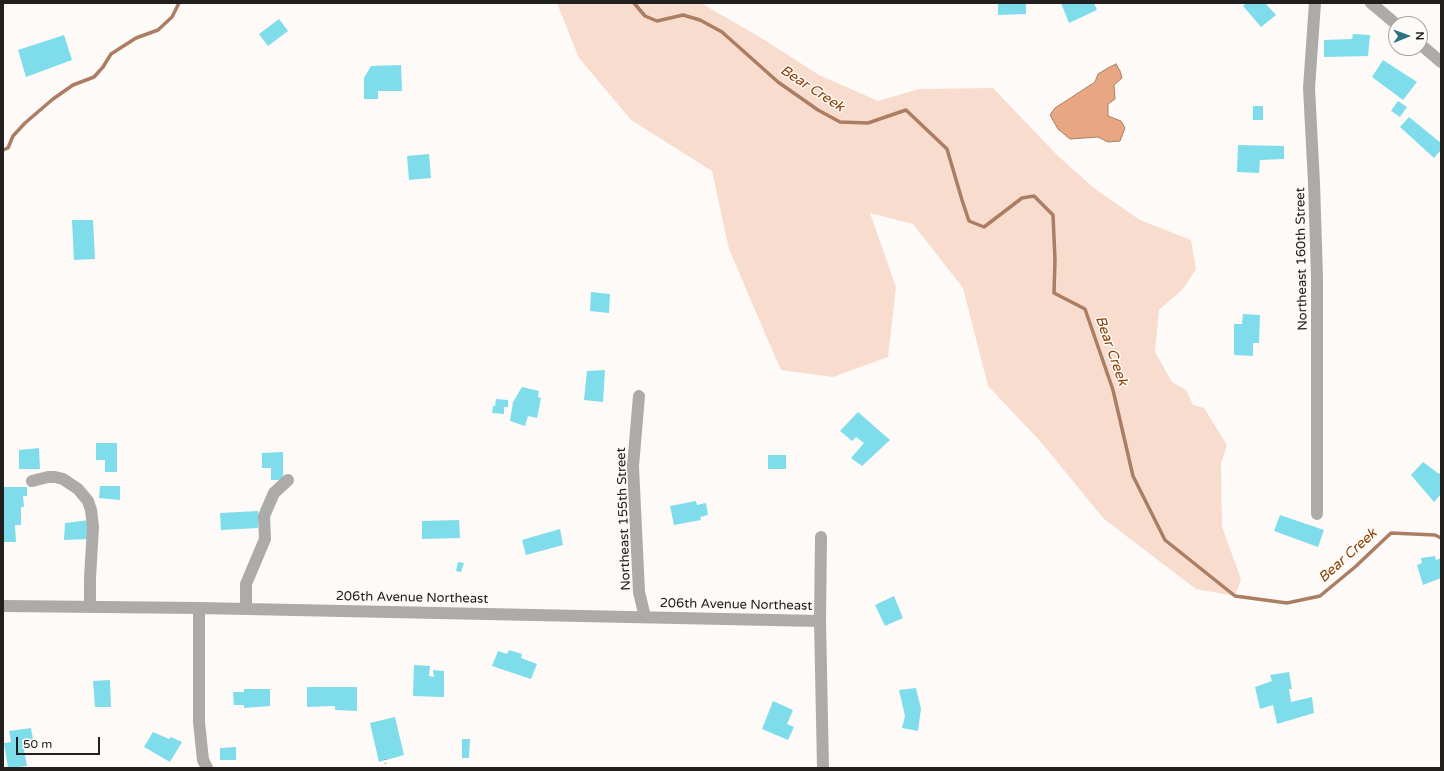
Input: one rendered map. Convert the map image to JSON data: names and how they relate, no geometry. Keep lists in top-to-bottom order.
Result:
{
  "streets": {
    "street": ["Northeast 160th Street", "Northeast 155th Street", "206th Avenue Northeast"]
  },
  "crossings": [
    ["Northeast 155th Street", "206th Avenue Northeast"]
  ],
  "water": ["Bear Creek"],
  "scale_bar": "50 m",
  "north": "right"
}
